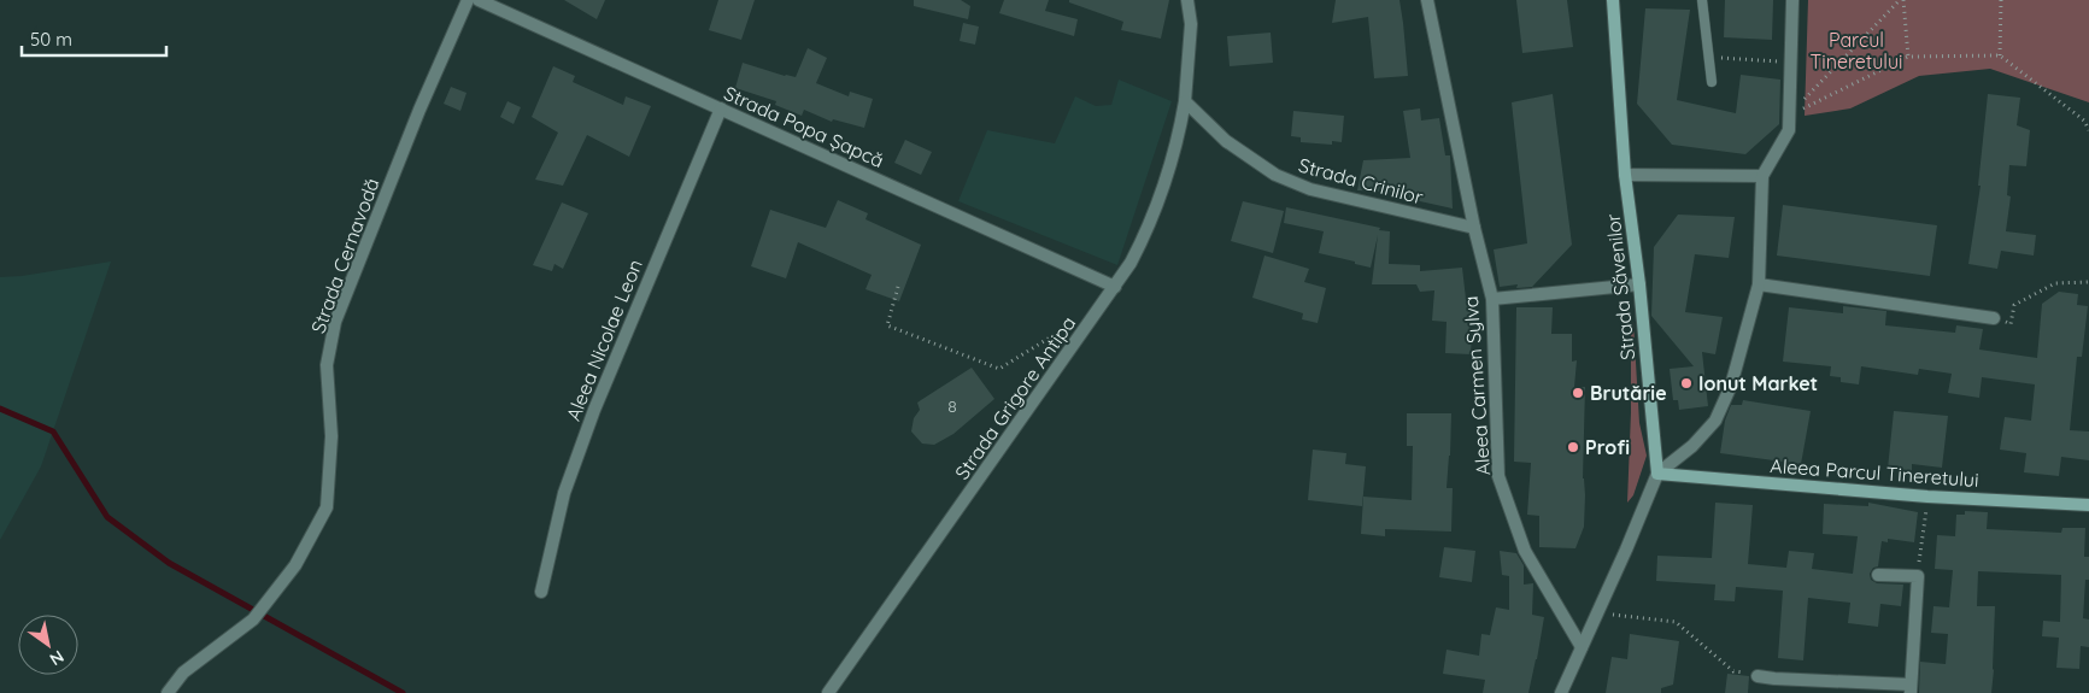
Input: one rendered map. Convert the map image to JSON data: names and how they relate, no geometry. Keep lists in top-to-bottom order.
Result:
{
  "streets": {
    "street": [
      "Strada Popa Șapcă",
      "Strada Crinilor",
      "Strada Cernavodă",
      "Strada Săvenilor",
      "Aleea Nicolae Leon",
      "Aleea Carmen Sylva",
      "Strada Grigore Antipa",
      "Aleea Parcul Tineretului"
    ]
  },
  "crossings": [
    ["Strada Popa Șapcă", "Aleea Nicolae Leon"],
    ["Strada Popa Șapcă", "Strada Grigore Antipa"],
    ["Strada Crinilor", "Aleea Carmen Sylva"],
    ["Strada Crinilor", "Strada Grigore Antipa"],
    ["Strada Săvenilor", "Aleea Carmen Sylva"],
    ["Strada Săvenilor", "Aleea Parcul Tineretului"]
  ],
  "parks": ["Parcul Tineretului"],
  "places": ["Ionut Market", "Brutărie", "Profi"],
  "house_numbers": ["8"],
  "scale_bar": "50 m",
  "north": "bottom right"
}
